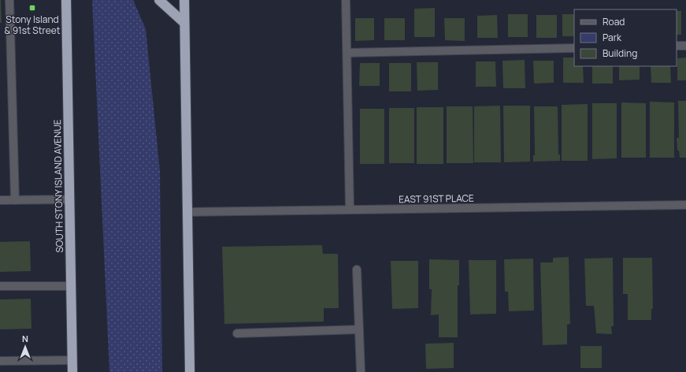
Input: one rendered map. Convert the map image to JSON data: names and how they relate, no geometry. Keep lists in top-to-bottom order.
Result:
{
  "streets": {
    "highway": ["SOUTH STONY ISLAND AVENUE"],
    "street": ["EAST 91ST PLACE"]
  },
  "places": {
    "transit": ["Stony Island & 91st Street"]
  },
  "legend": ["Road", "Park", "Building"],
  "north": "top"
}
